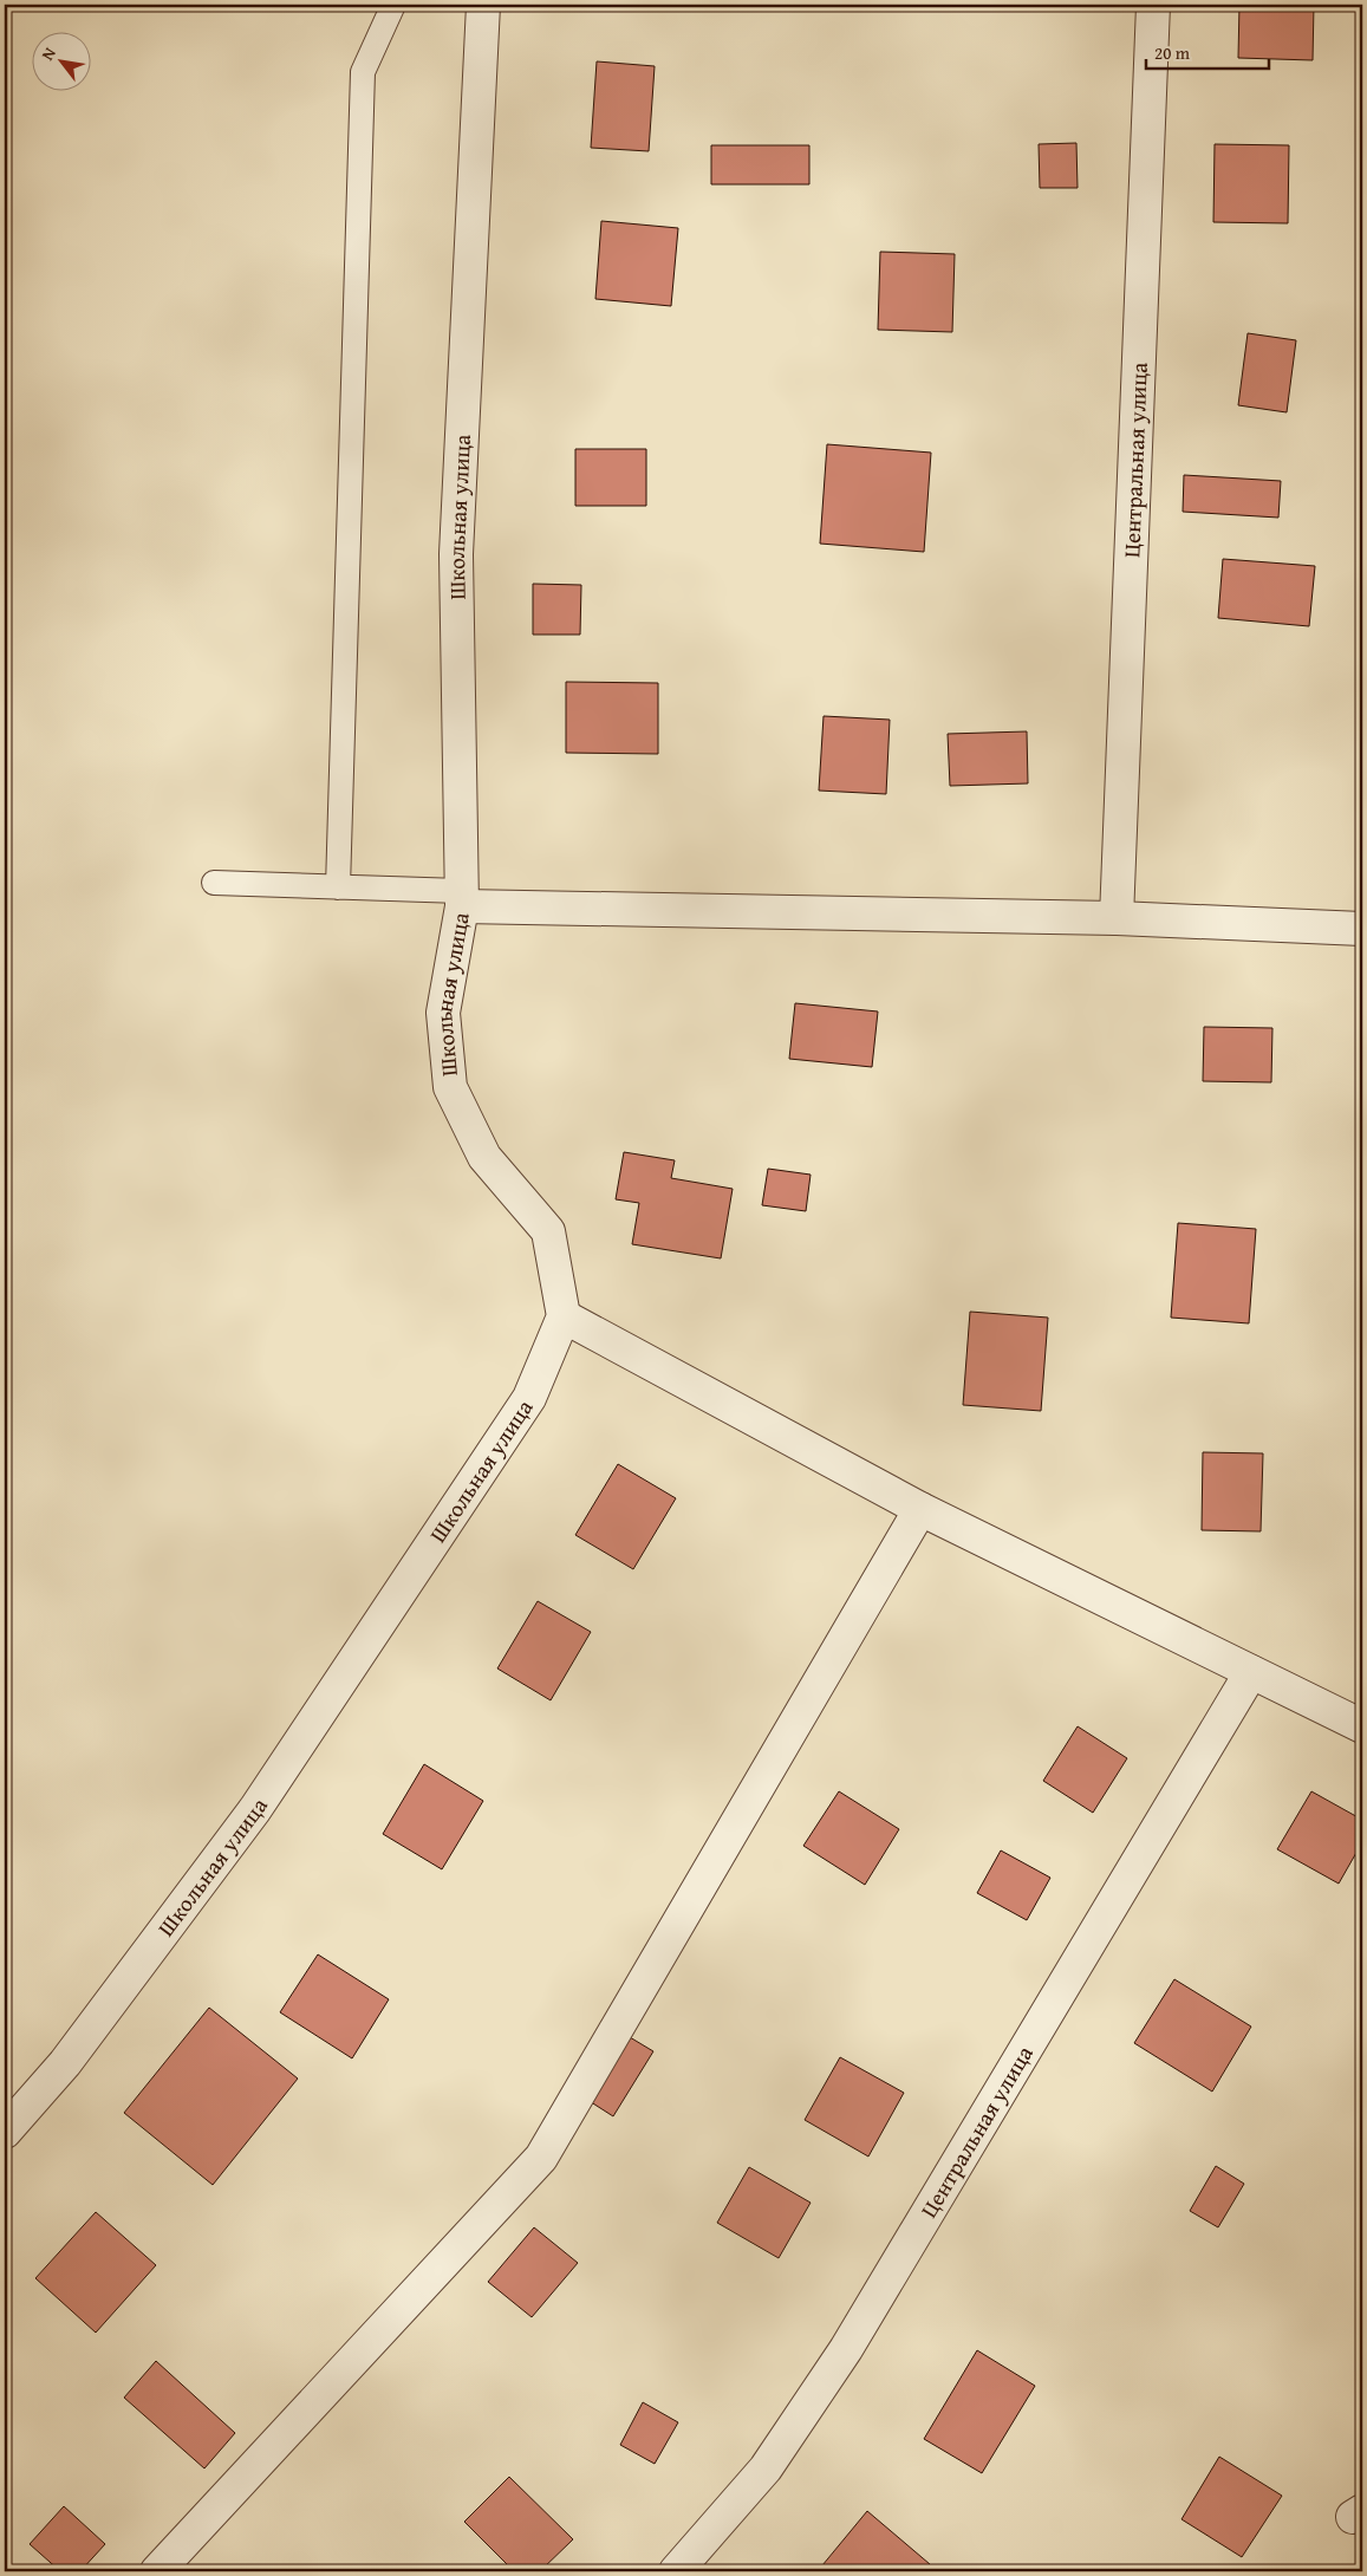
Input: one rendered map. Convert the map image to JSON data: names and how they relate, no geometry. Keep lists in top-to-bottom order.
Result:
{
  "streets": {
    "street": ["Центральная улица", "Школьная улица"]
  },
  "scale_bar": "20 m",
  "north": "top left"
}
